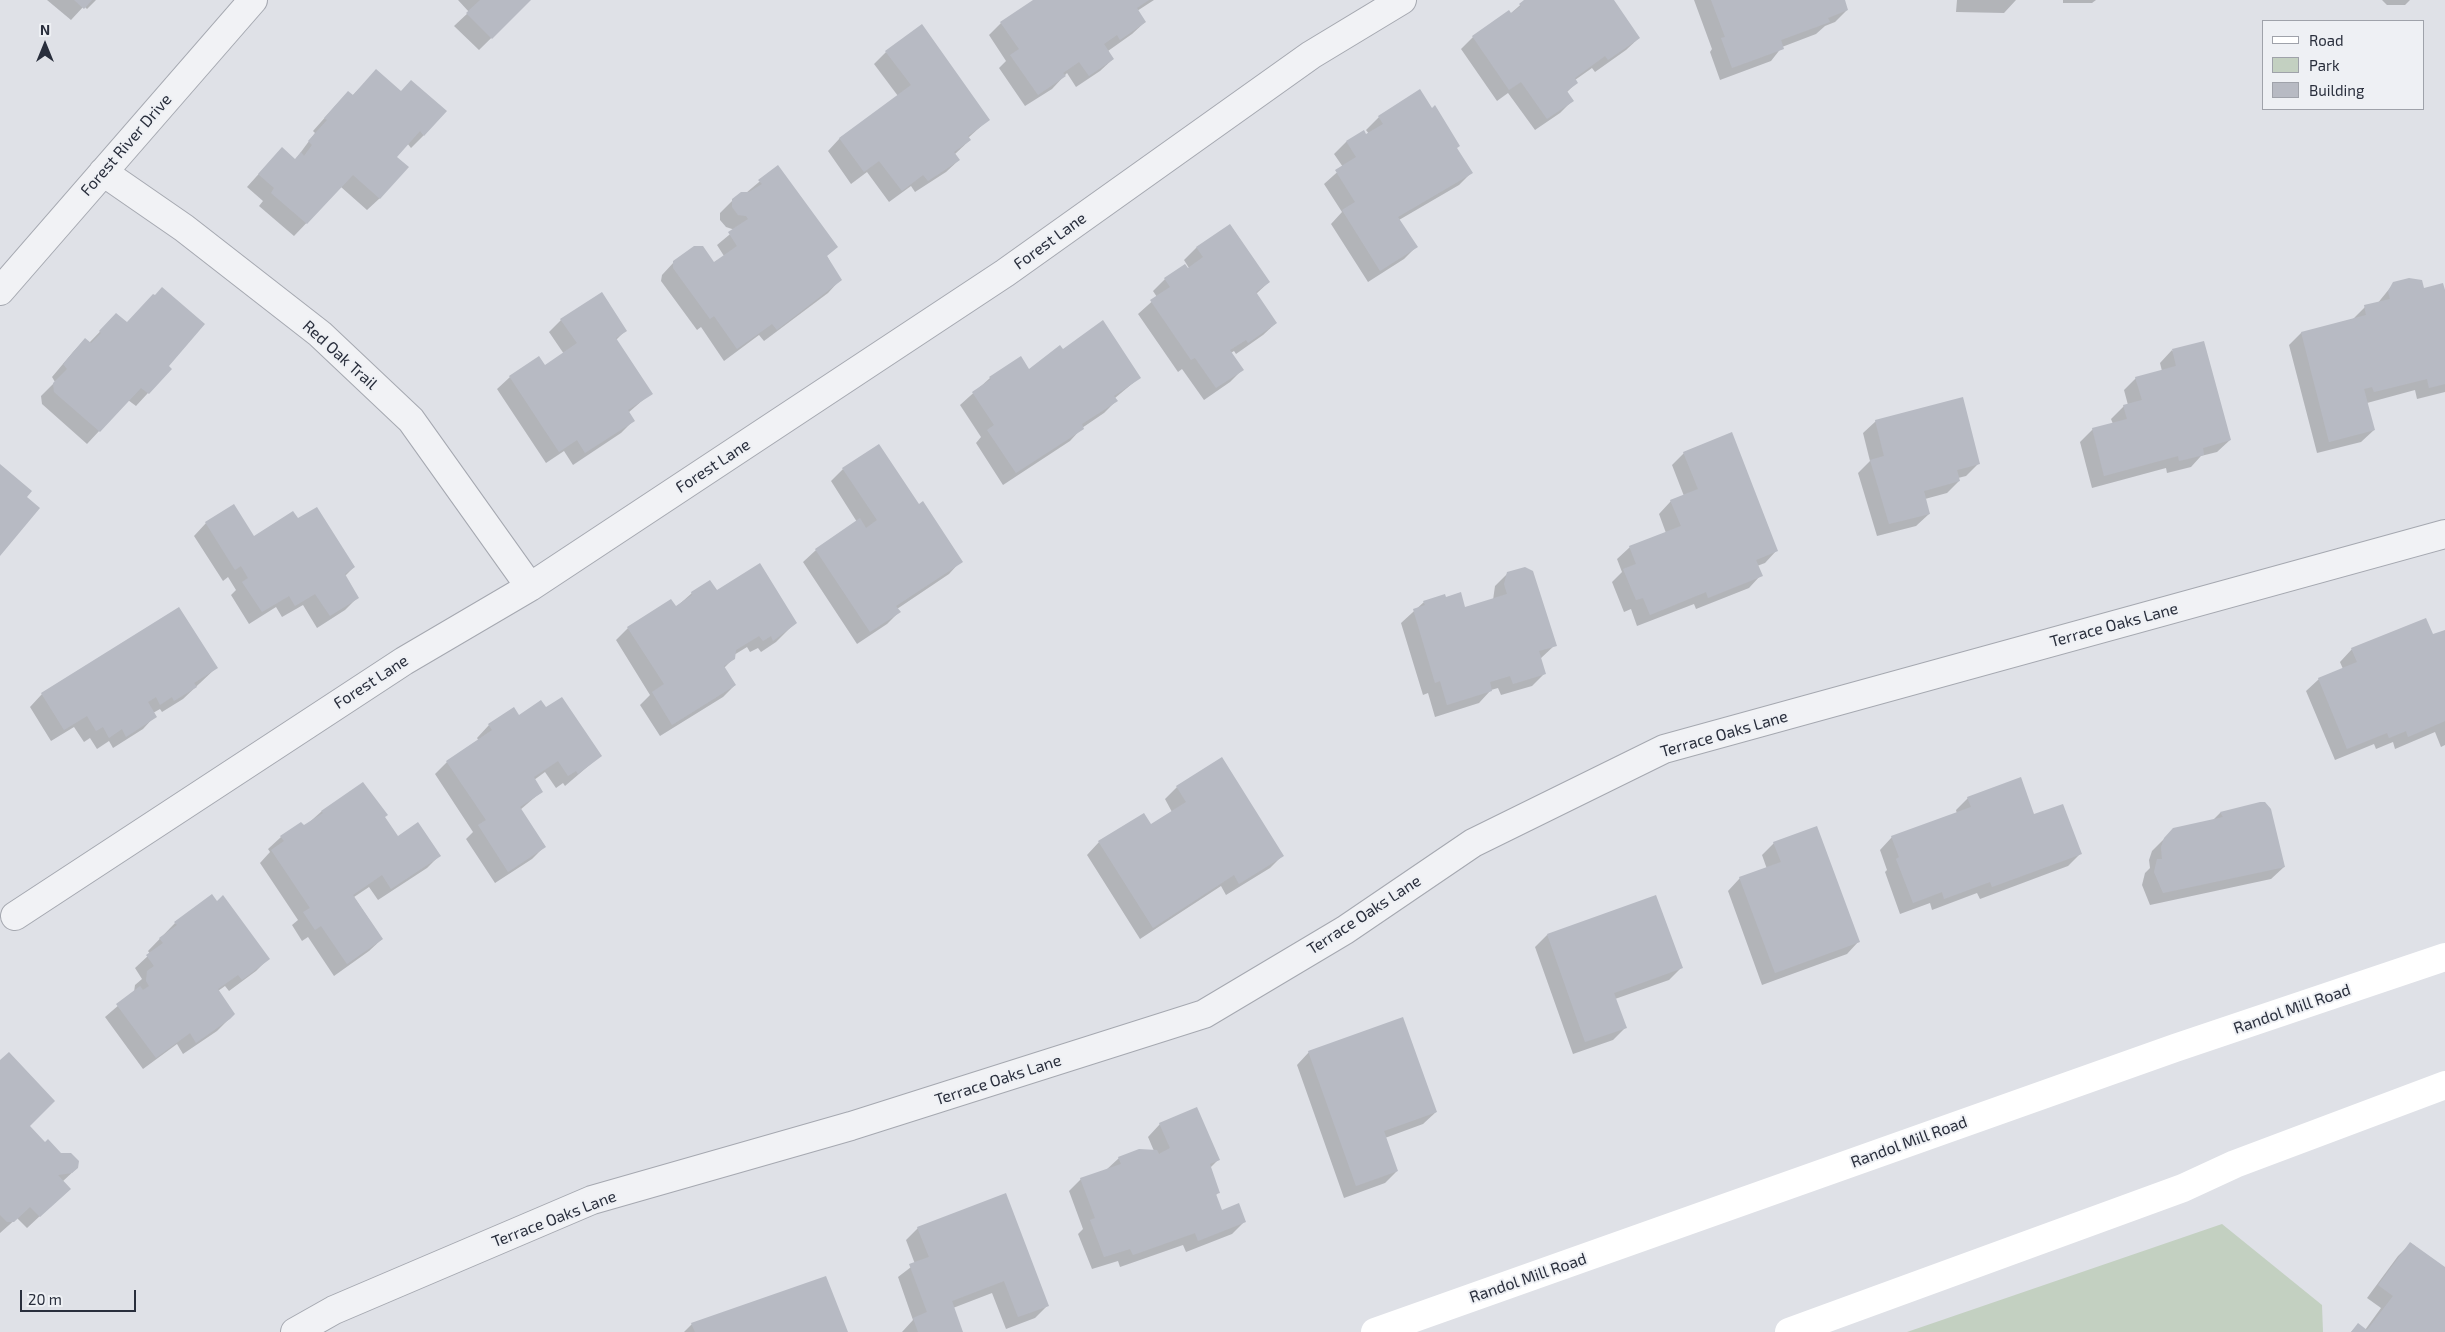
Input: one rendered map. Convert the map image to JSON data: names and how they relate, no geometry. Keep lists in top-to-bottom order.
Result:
{
  "streets": {
    "main road": ["Randol Mill Road"],
    "street": [
      "Forest River Drive",
      "Forest Lane",
      "Red Oak Trail",
      "Terrace Oaks Lane"
    ]
  },
  "crossings": [
    ["Forest River Drive", "Red Oak Trail"],
    ["Forest Lane", "Red Oak Trail"]
  ],
  "legend": ["Road", "Park", "Building"],
  "scale_bar": "20 m",
  "north": "top"
}
